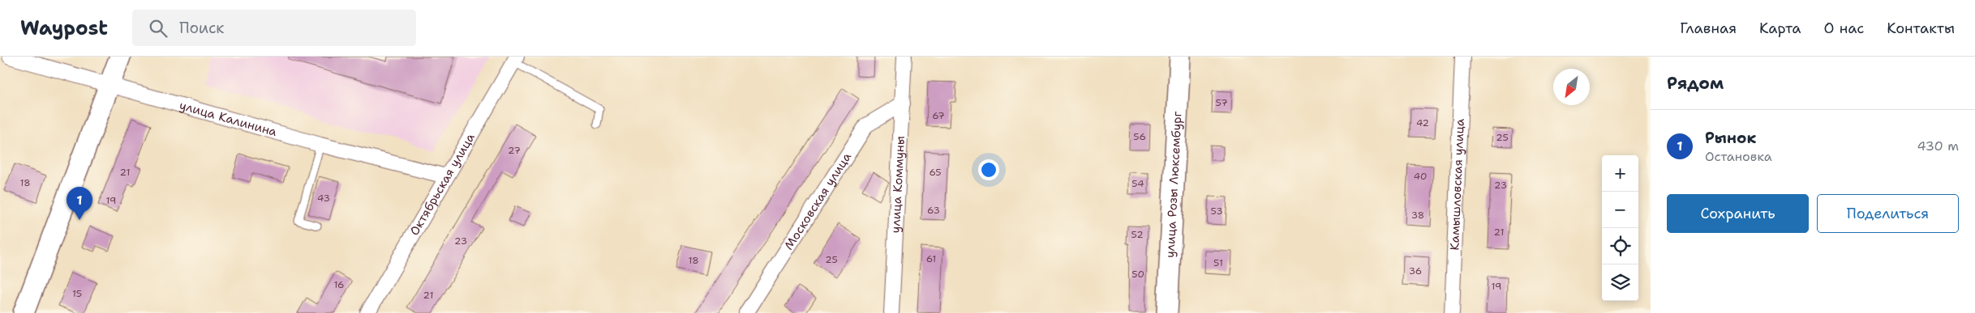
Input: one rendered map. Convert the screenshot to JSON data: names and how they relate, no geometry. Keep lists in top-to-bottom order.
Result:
{
  "streets": {
    "street": [
      "улица Калинина",
      "Октябрьская улица",
      "Камышловская улица",
      "улица Коммуны",
      "улица Розы Люксембург",
      "Московская улица"
    ]
  },
  "crossings": [
    ["улица Калинина", "Октябрьская улица"],
    ["улица Коммуны", "Московская улица"]
  ],
  "house_numbers": [
    "57",
    "67",
    "42",
    "56",
    "25",
    "27",
    "21",
    "65",
    "40",
    "18",
    "54",
    "23",
    "43",
    "19",
    "63",
    "53",
    "38",
    "21",
    "52",
    "23",
    "61",
    "25",
    "18",
    "51",
    "36",
    "50",
    "16",
    "19",
    "15",
    "21"
  ],
  "north": "bottom left",
  "page": {
    "header": "Waypost",
    "search": "Поиск",
    "nav": [
      "Главная",
      "Карта",
      "О нас",
      "Контакты"
    ],
    "heading": "Рядом",
    "list": [
      {
        "mark": "1",
        "name": "Рынок",
        "note": "Остановка",
        "value": "430 m"
      }
    ],
    "map_buttons": ["+", "−"],
    "buttons": ["Сохранить", "Поделиться"],
    "pins": "1"
  }
}
